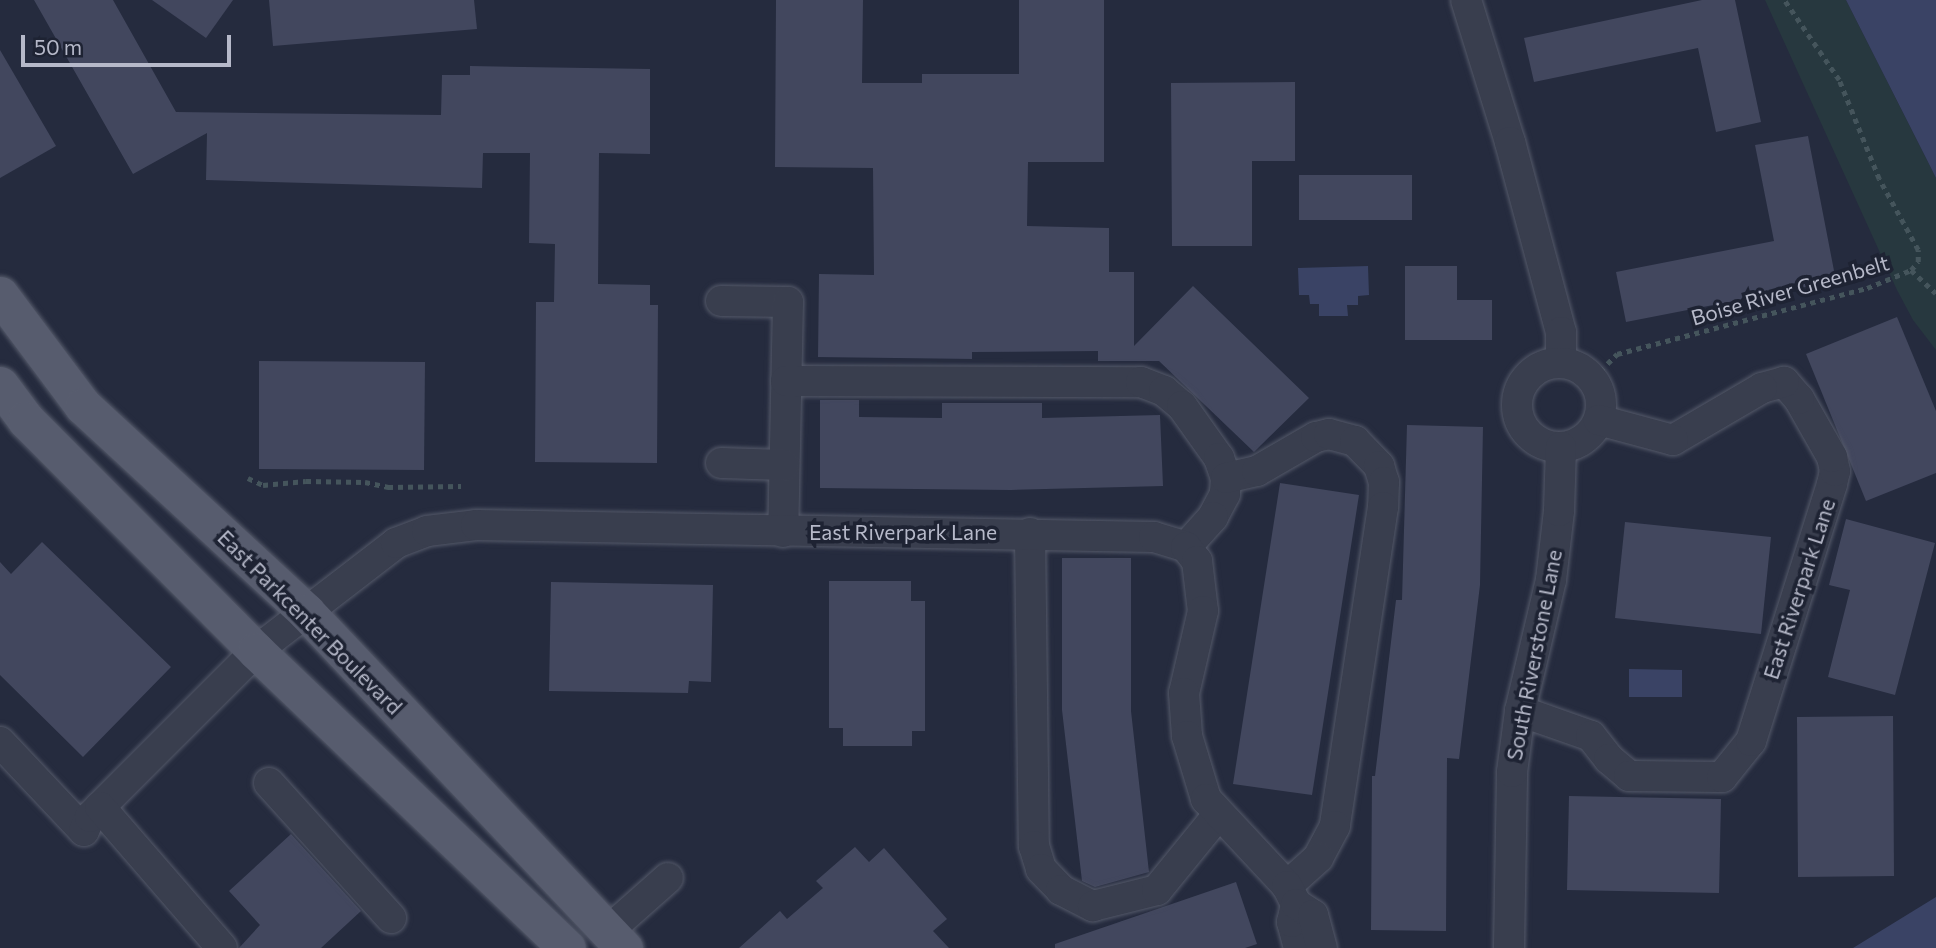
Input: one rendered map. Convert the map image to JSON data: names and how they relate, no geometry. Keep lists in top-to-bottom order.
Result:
{
  "streets": {
    "main road": ["East Parkcenter Boulevard"],
    "street": ["East Riverpark Lane", "South Riverstone Lane"],
    "path": ["Boise River Greenbelt"]
  },
  "crossings": [
    ["Boise River Greenbelt", "East Riverpark Lane"],
    ["Boise River Greenbelt", "South Riverstone Lane"],
    ["East Riverpark Lane", "East Parkcenter Boulevard"],
    ["East Riverpark Lane", "South Riverstone Lane"]
  ],
  "scale_bar": "50 m"
}
